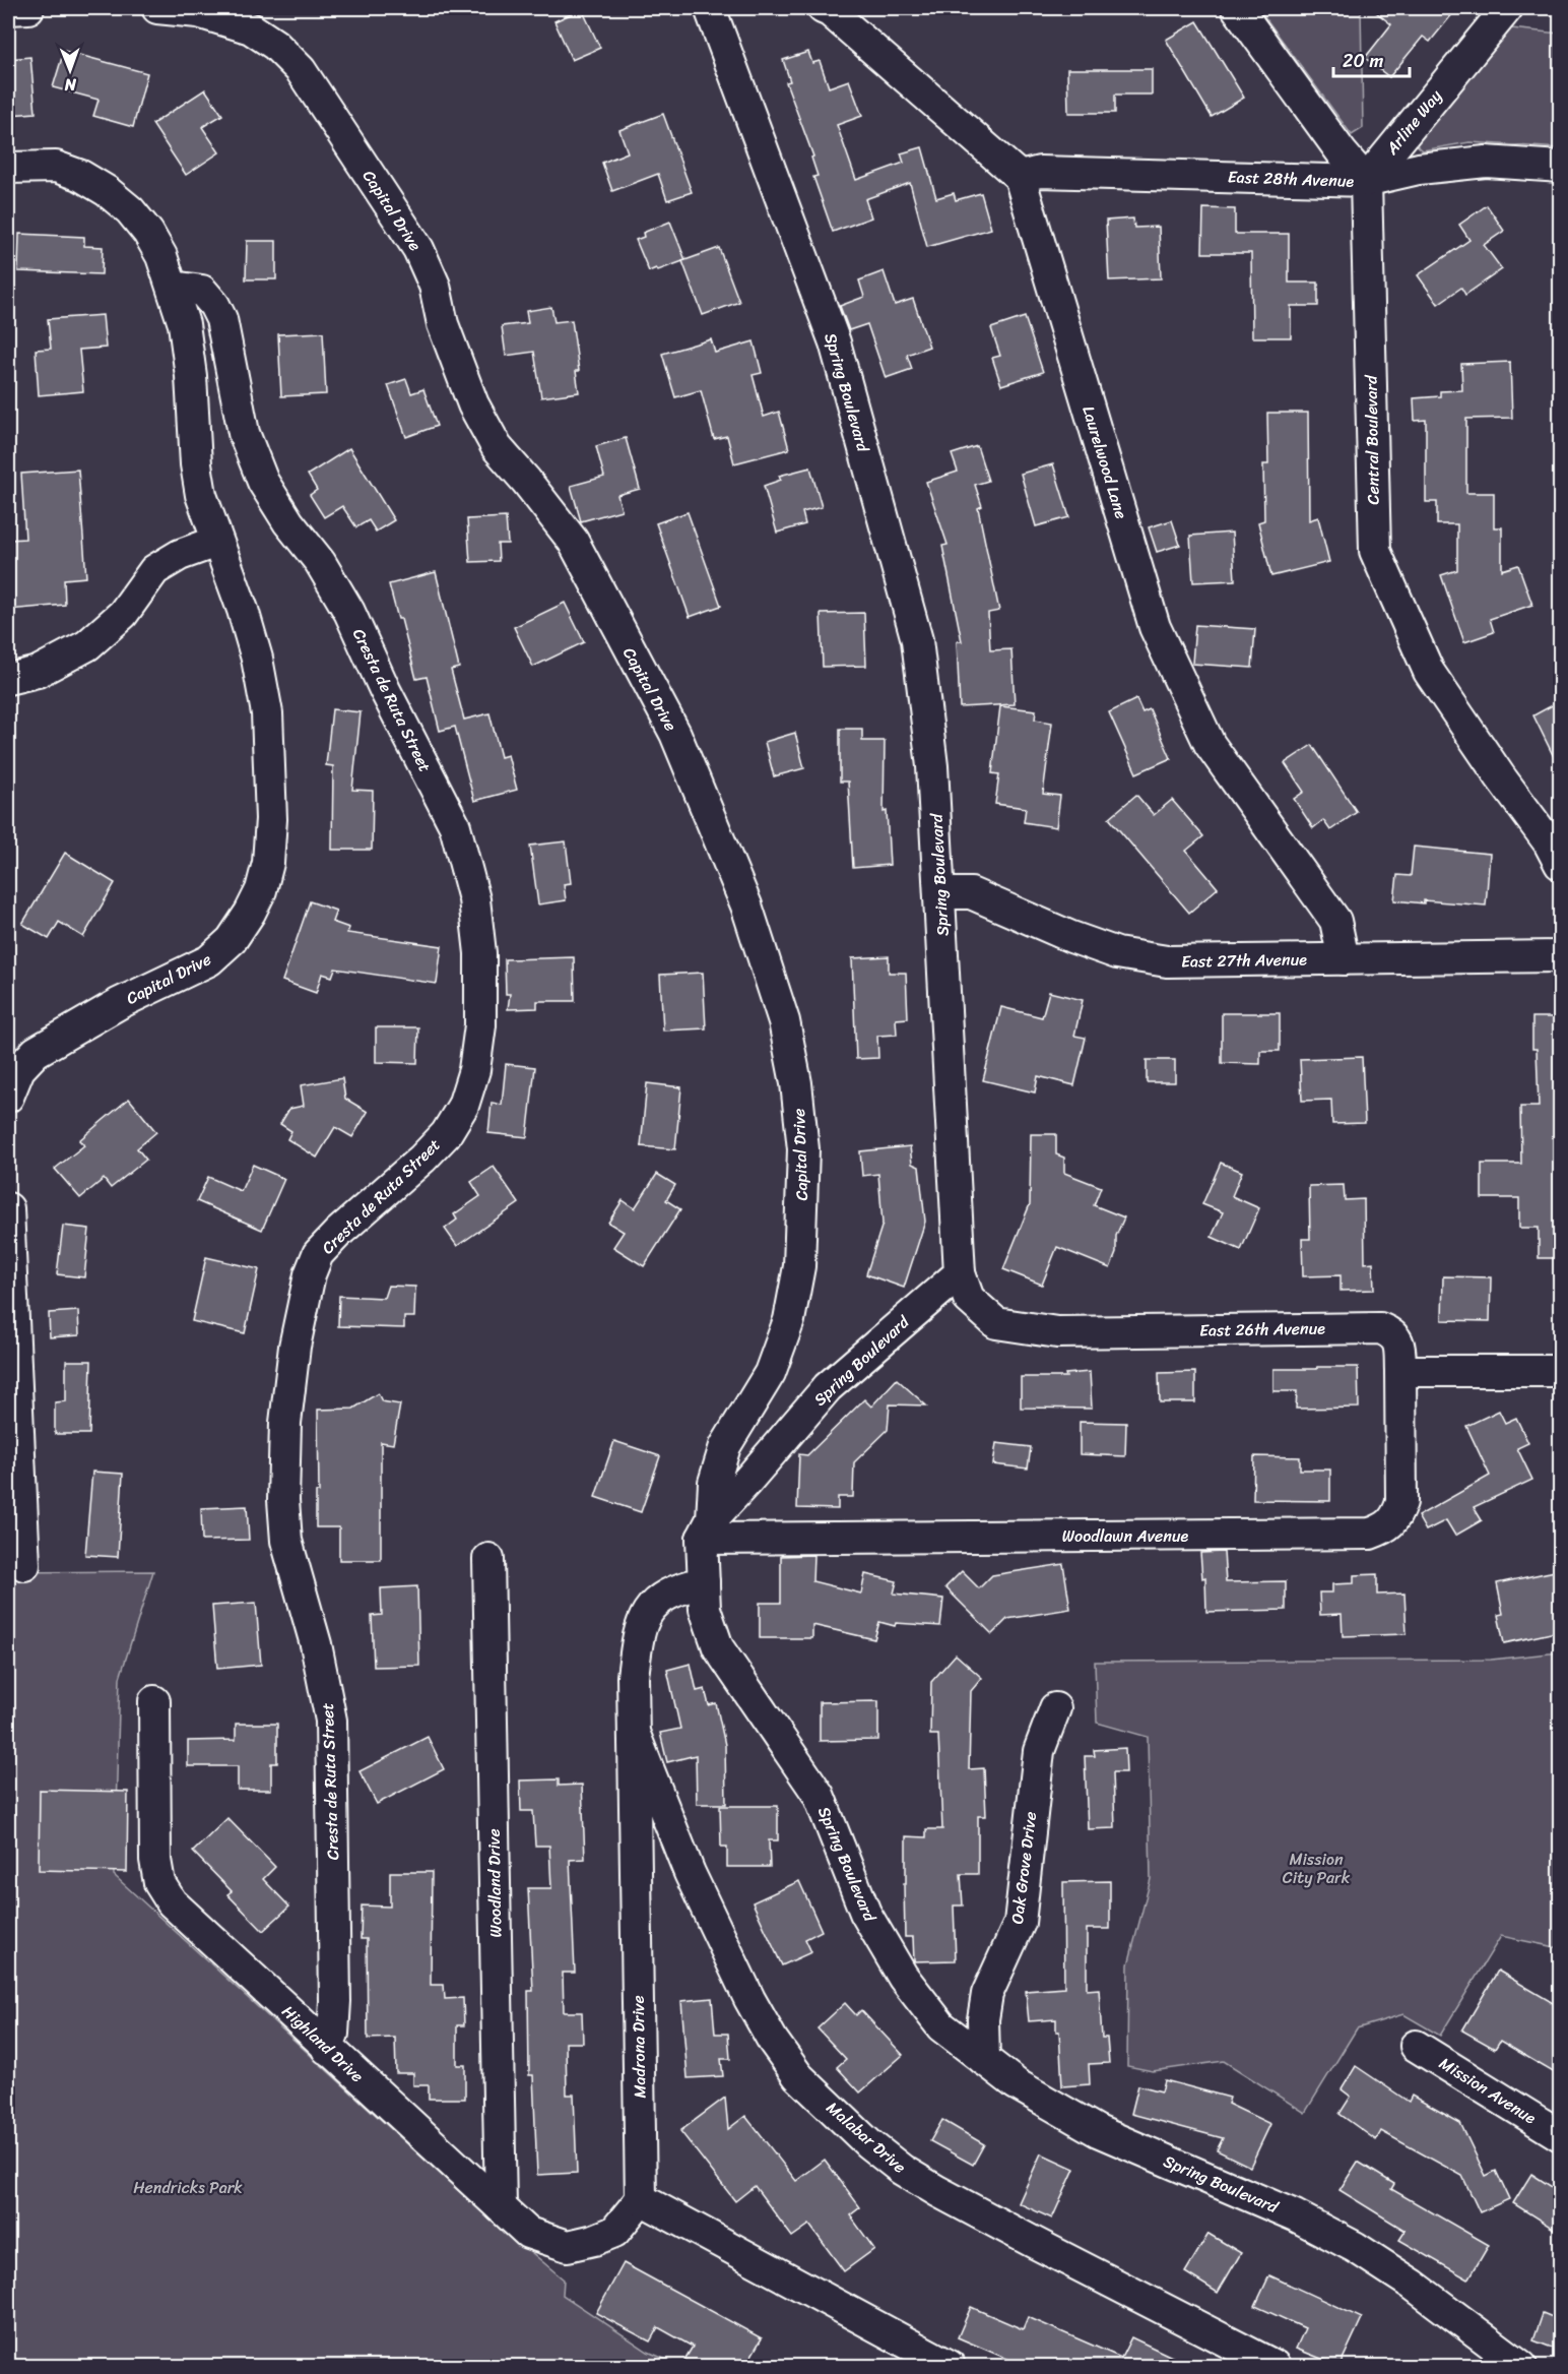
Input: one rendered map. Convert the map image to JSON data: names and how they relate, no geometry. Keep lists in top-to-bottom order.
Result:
{
  "streets": {
    "street": [
      "Arline Way",
      "East 28th Avenue",
      "Capital Drive",
      "Spring Boulevard",
      "Central Boulevard",
      "Laurelwood Lane",
      "Cresta de Ruta Street",
      "East 27th Avenue",
      "East 26th Avenue",
      "Woodlawn Avenue",
      "Oak Grove Drive",
      "Woodland Drive",
      "Highland Drive",
      "Madrona Drive",
      "Mission Avenue",
      "Malabar Drive"
    ]
  },
  "crossings": [
    ["Arline Way", "East 28th Avenue"],
    ["Arline Way", "Central Boulevard"],
    ["East 28th Avenue", "Central Boulevard"],
    ["East 28th Avenue", "Laurelwood Lane"],
    ["Capital Drive", "Spring Boulevard"],
    ["Capital Drive", "Cresta de Ruta Street"],
    ["Capital Drive", "Woodlawn Avenue"],
    ["Spring Boulevard", "East 27th Avenue"],
    ["Spring Boulevard", "East 26th Avenue"],
    ["Spring Boulevard", "Woodlawn Avenue"],
    ["Spring Boulevard", "Oak Grove Drive"],
    ["Spring Boulevard", "Madrona Drive"],
    ["Laurelwood Lane", "East 27th Avenue"],
    ["Cresta de Ruta Street", "Highland Drive"],
    ["East 26th Avenue", "Woodlawn Avenue"],
    ["Woodland Drive", "Highland Drive"],
    ["Highland Drive", "Madrona Drive"],
    ["Madrona Drive", "Malabar Drive"]
  ],
  "parks": ["Mission City Park", "Hendricks Park"],
  "scale_bar": "20 m",
  "north": "bottom"
}
